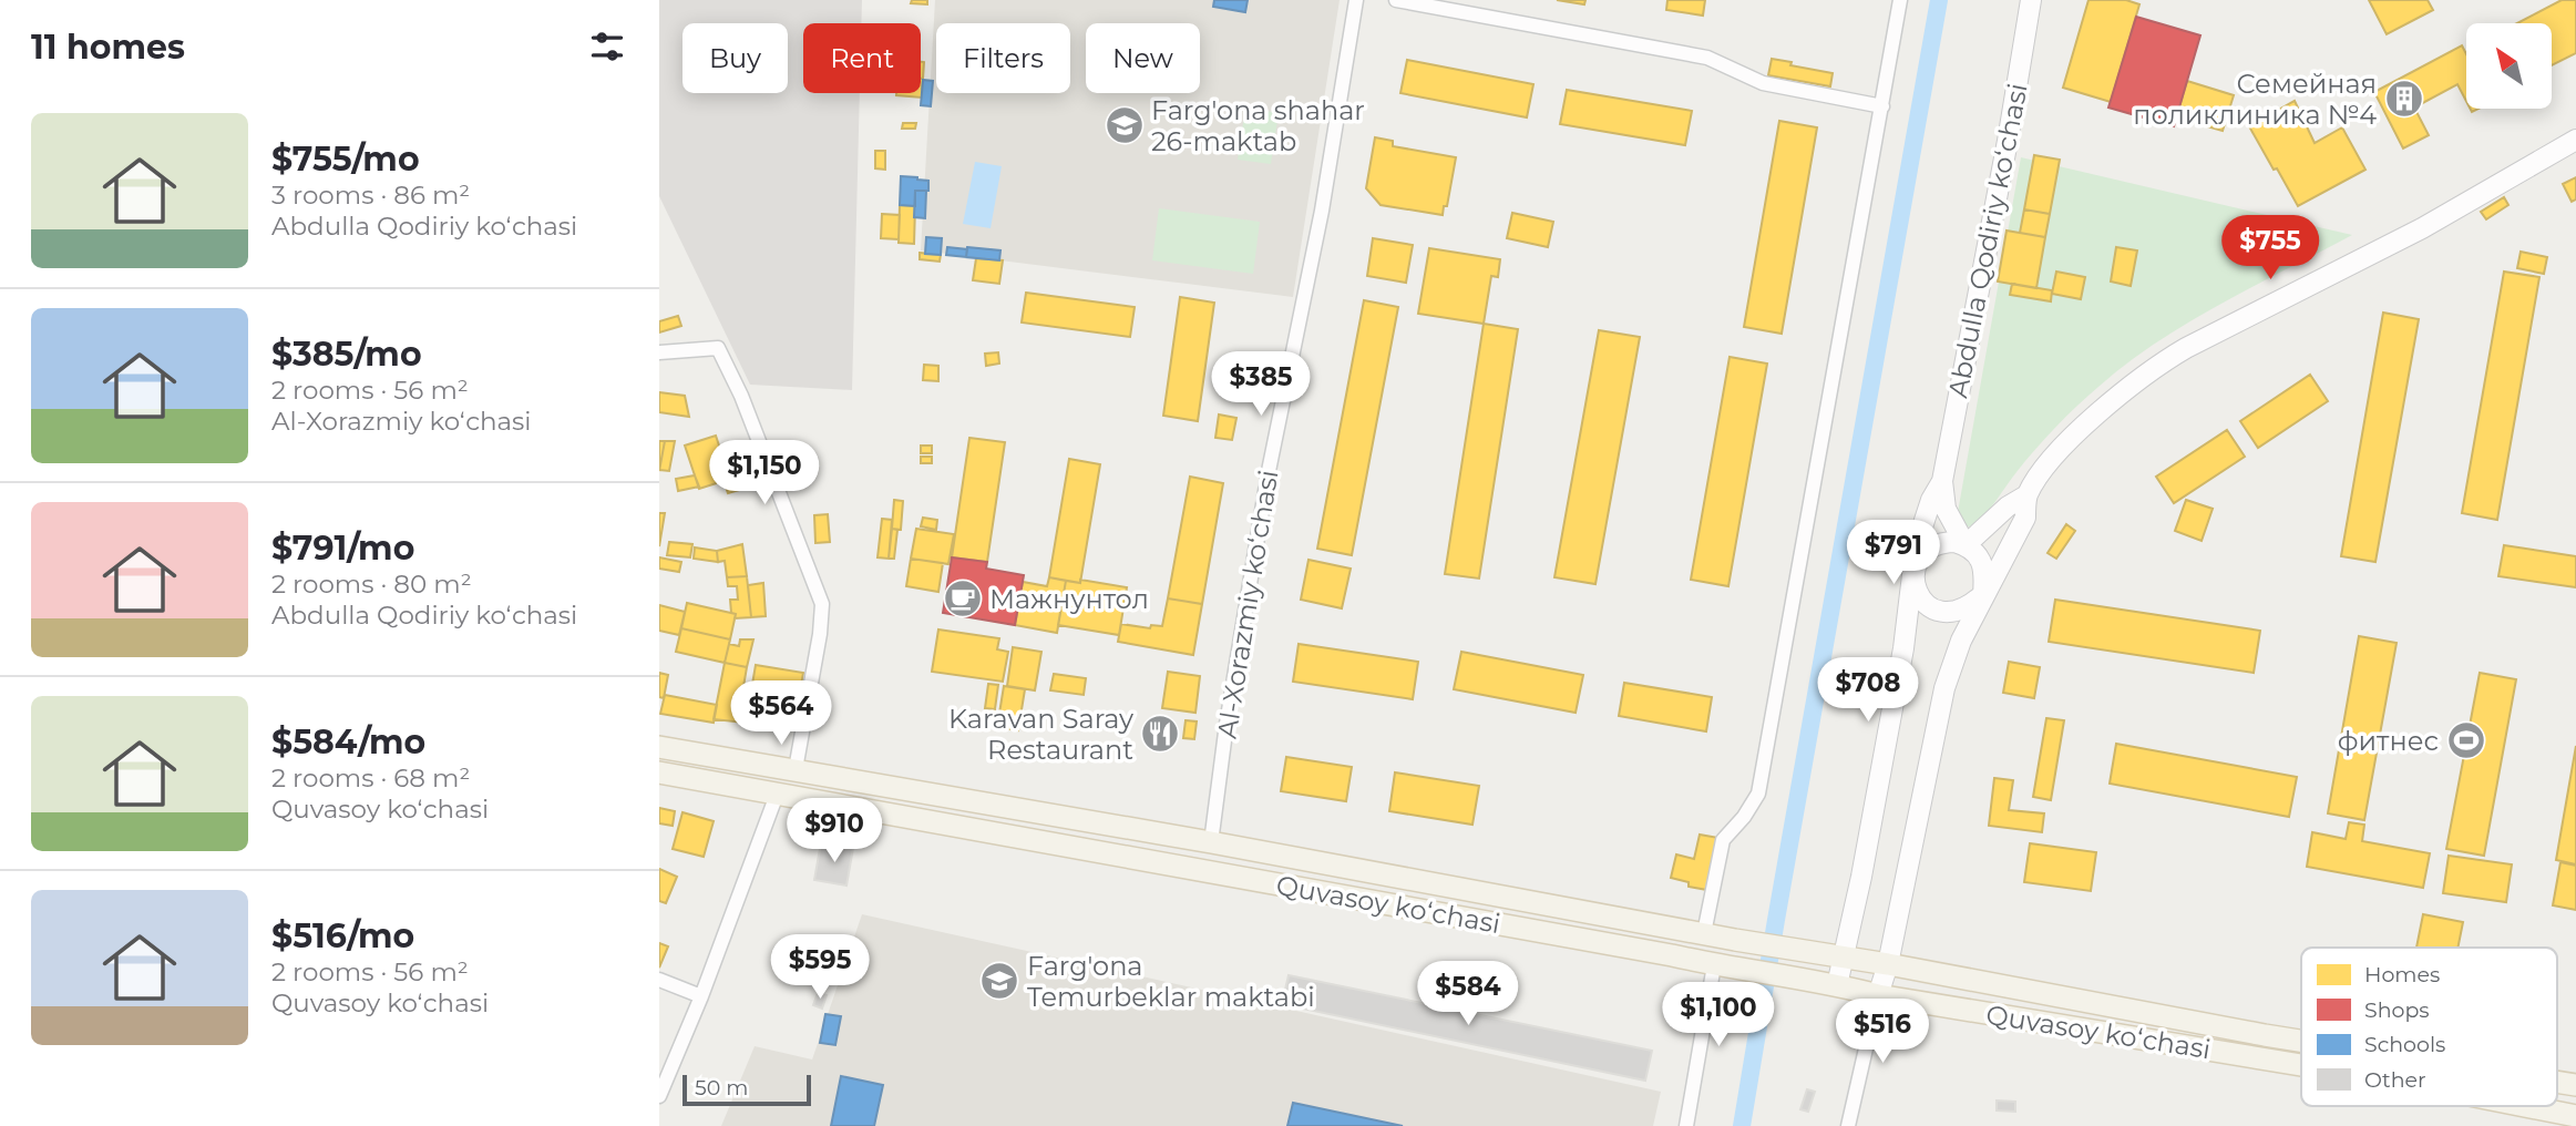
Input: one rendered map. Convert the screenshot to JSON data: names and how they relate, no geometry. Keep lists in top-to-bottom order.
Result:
{
  "streets": {
    "main road": ["Quvasoy koʻchasi"],
    "street": ["Abdulla Qodiriy koʻchasi", "Al-Xorazmiy koʻchasi"]
  },
  "crossings": [
    ["Abdulla Qodiriy koʻchasi", "Quvasoy koʻchasi"],
    ["Al-Xorazmiy koʻchasi", "Quvasoy koʻchasi"]
  ],
  "places": {
    "building": ["Семейная поликлиника №4"],
    "school or university": ["Farg'ona shahar 26-maktab", "Farg'ona Temurbeklar maktabi"],
    "cafe": ["Мажнунтол"],
    "restaurant": ["Karavan Saray Restaurant"],
    "sports": ["фитнес"]
  },
  "legend": [
    "Homes",
    "Shops",
    "Schools",
    "Other"
  ],
  "scale_bar": "50 m",
  "north": "top left",
  "page": {
    "heading": "11 homes",
    "chip": [
      "Buy",
      "Rent",
      "Filters",
      "New"
    ],
    "list": [
      {
        "name": "$755/mo",
        "note": "3 rooms · 86 m² · Abdulla Qodiriy koʻchasi"
      },
      {
        "name": "$385/mo",
        "note": "2 rooms · 56 m² · Al-Xorazmiy koʻchasi"
      },
      {
        "name": "$791/mo",
        "note": "2 rooms · 80 m² · Abdulla Qodiriy koʻchasi"
      },
      {
        "name": "$584/mo",
        "note": "2 rooms · 68 m² · Quvasoy koʻchasi"
      },
      {
        "name": "$516/mo",
        "note": "2 rooms · 56 m² · Quvasoy koʻchasi"
      }
    ],
    "price": [
      "$755",
      "$385",
      "$1,150",
      "$791",
      "$708",
      "$564",
      "$910",
      "$595",
      "$584",
      "$1,100",
      "$516"
    ],
    "scale": "50 m"
  }
}
